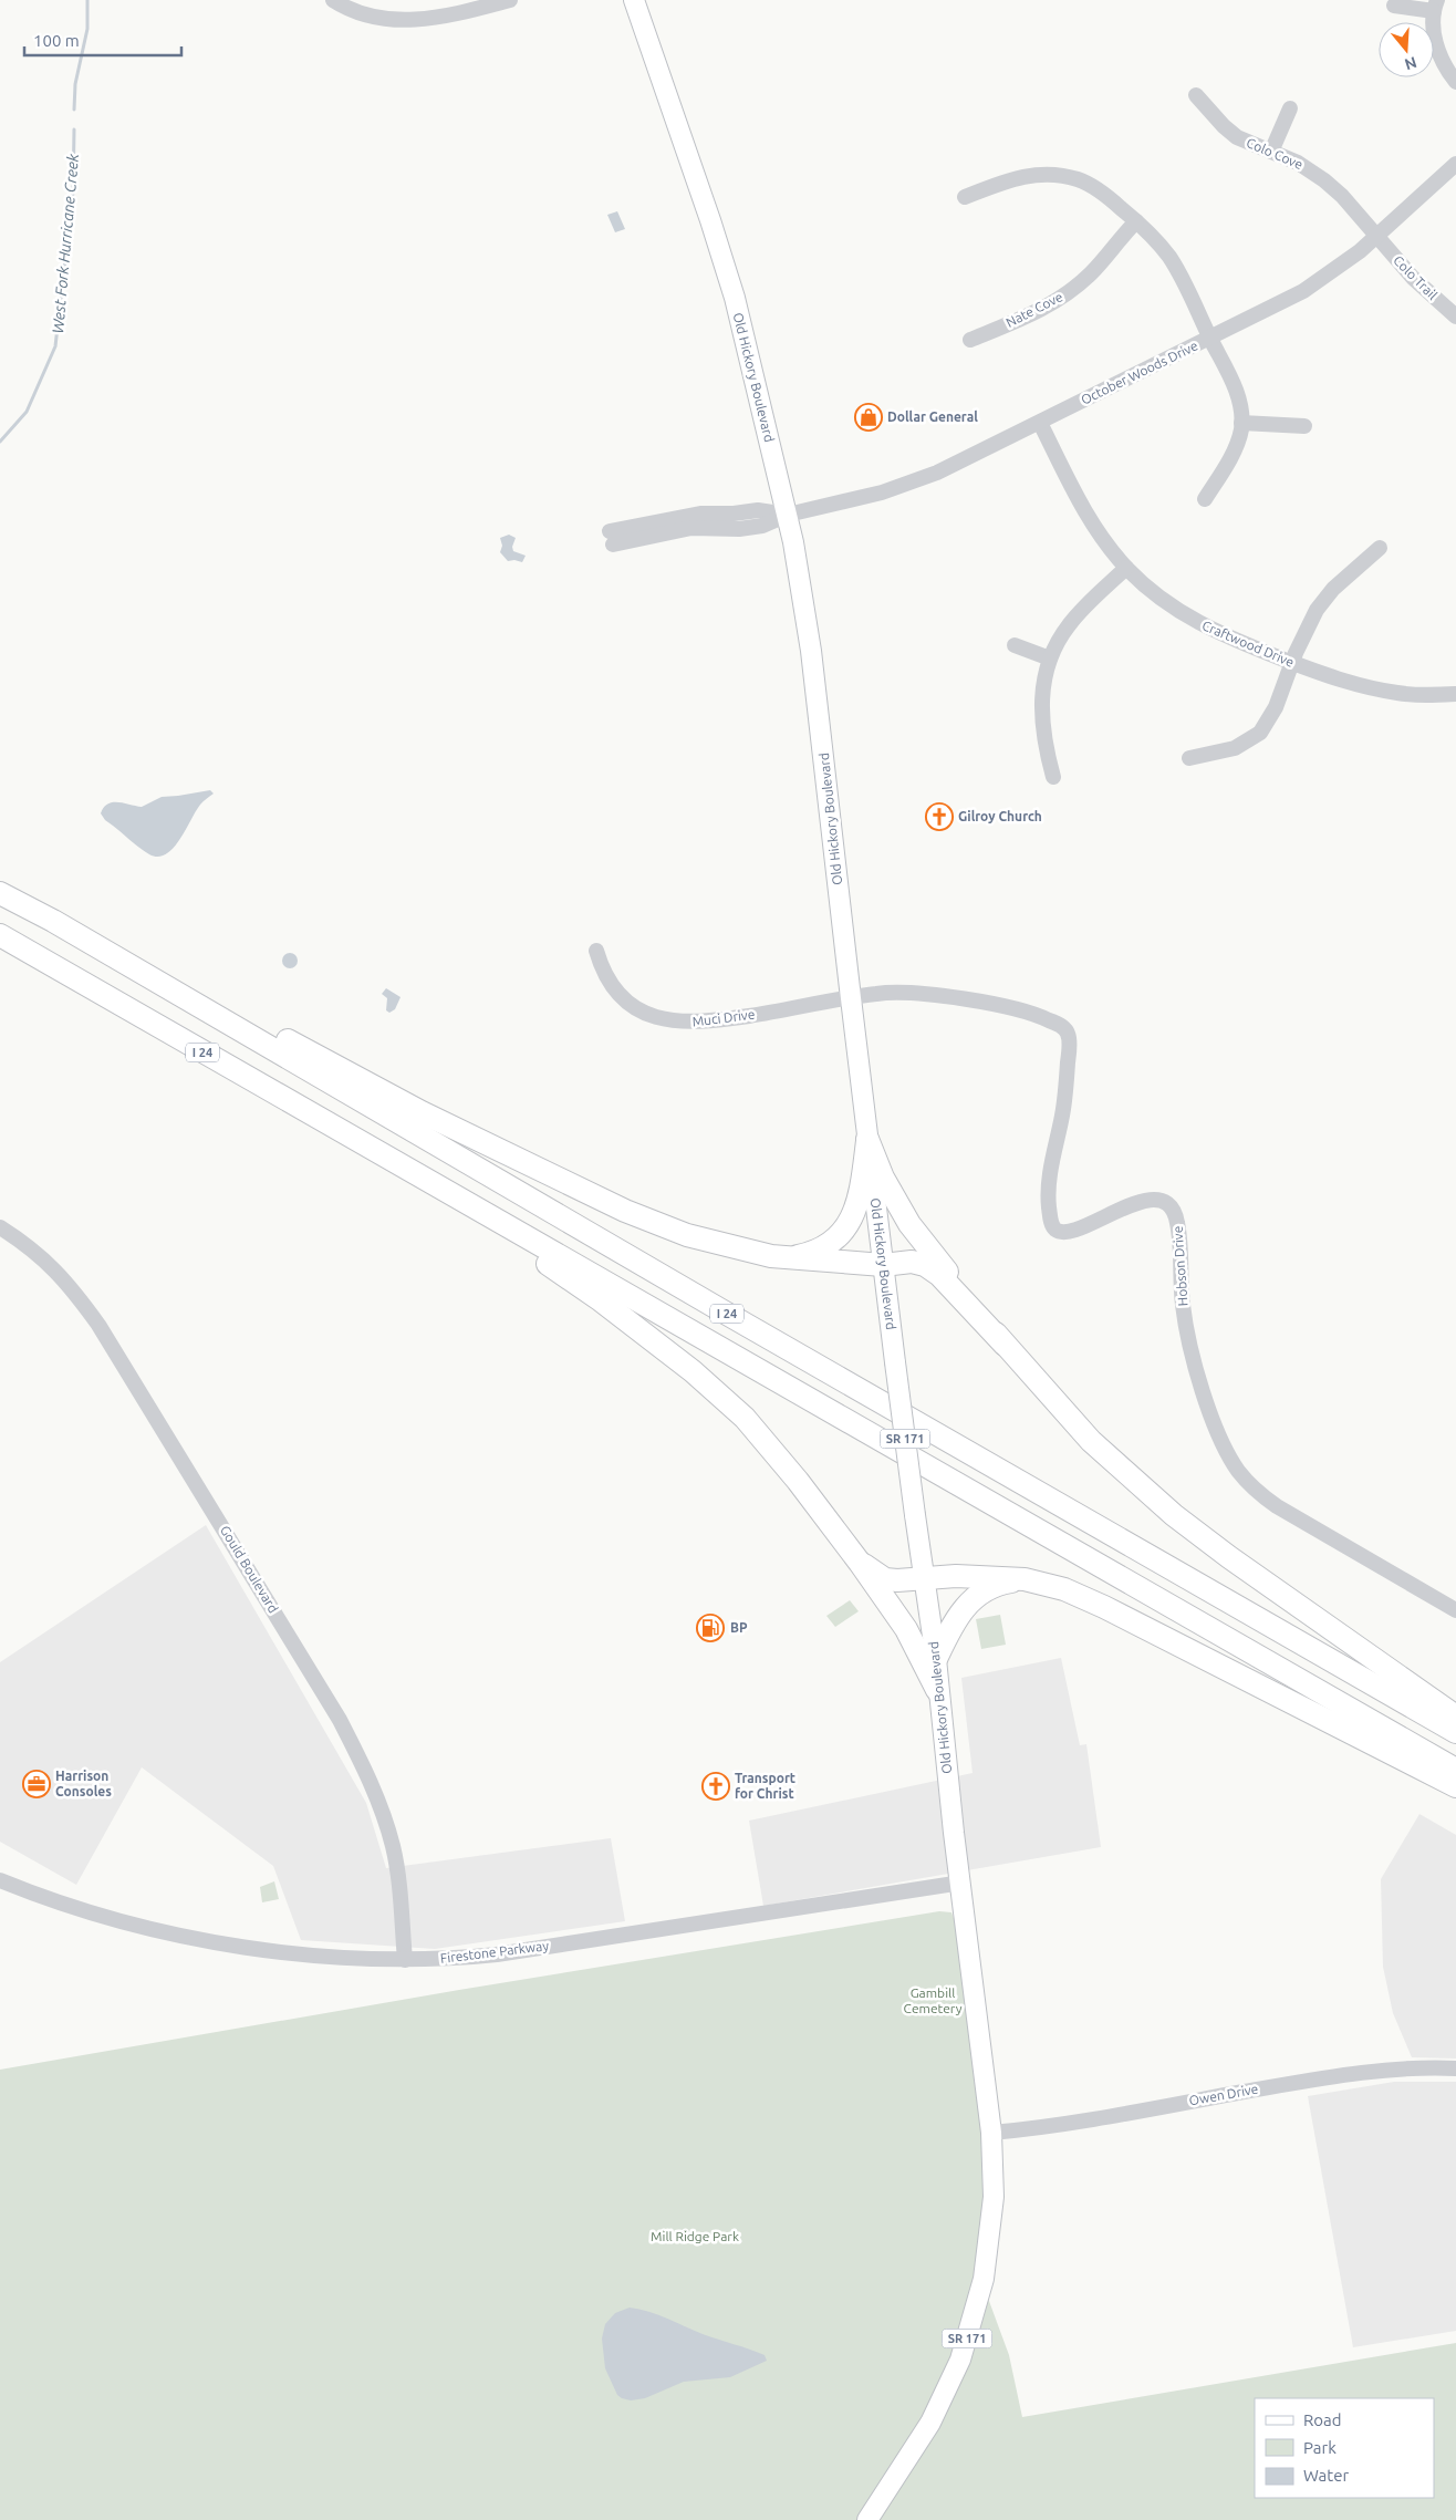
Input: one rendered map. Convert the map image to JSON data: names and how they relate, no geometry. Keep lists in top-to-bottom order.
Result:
{
  "streets": {
    "highway": ["I 24"],
    "main road": ["Old Hickory Boulevard", "SR 171"],
    "street": [
      "Colo Cove",
      "Colo Trail",
      "Nate Cove",
      "October Woods Drive",
      "Craftwood Drive",
      "Muci Drive",
      "Hobson Drive",
      "Gould Boulevard",
      "Firestone Parkway",
      "Owen Drive"
    ]
  },
  "crossings": [
    ["Colo Cove", "Colo Trail"],
    ["Colo Cove", "October Woods Drive"],
    ["Colo Trail", "October Woods Drive"],
    ["October Woods Drive", "Old Hickory Boulevard"],
    ["October Woods Drive", "Craftwood Drive"],
    ["Old Hickory Boulevard", "Muci Drive"],
    ["Old Hickory Boulevard", "Hobson Drive"],
    ["Old Hickory Boulevard", "Firestone Parkway"],
    ["Old Hickory Boulevard", "Owen Drive"],
    ["Muci Drive", "Hobson Drive"],
    ["Gould Boulevard", "Firestone Parkway"]
  ],
  "water": ["West Fork Hurricane Creek"],
  "parks": ["Gambill Cemetery", "Mill Ridge Park"],
  "places": {
    "shop": ["Dollar General"],
    "church": ["Gilroy Church", "Transport for Christ"],
    "fuel station": ["BP"],
    "office": ["Harrison Consoles"]
  },
  "legend": ["Road", "Park", "Water"],
  "scale_bar": "100 m",
  "north": "bottom"
}
